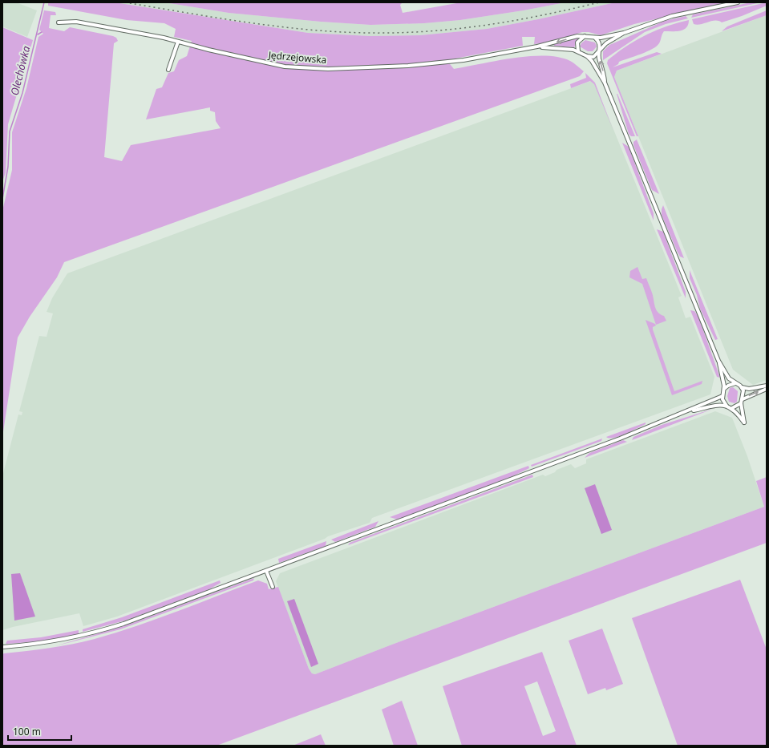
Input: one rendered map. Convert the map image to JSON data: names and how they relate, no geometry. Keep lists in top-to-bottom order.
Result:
{
  "streets": {
    "street": ["Jędrzejowska"]
  },
  "water": ["Olechówka"],
  "scale_bar": "100 m"
}
